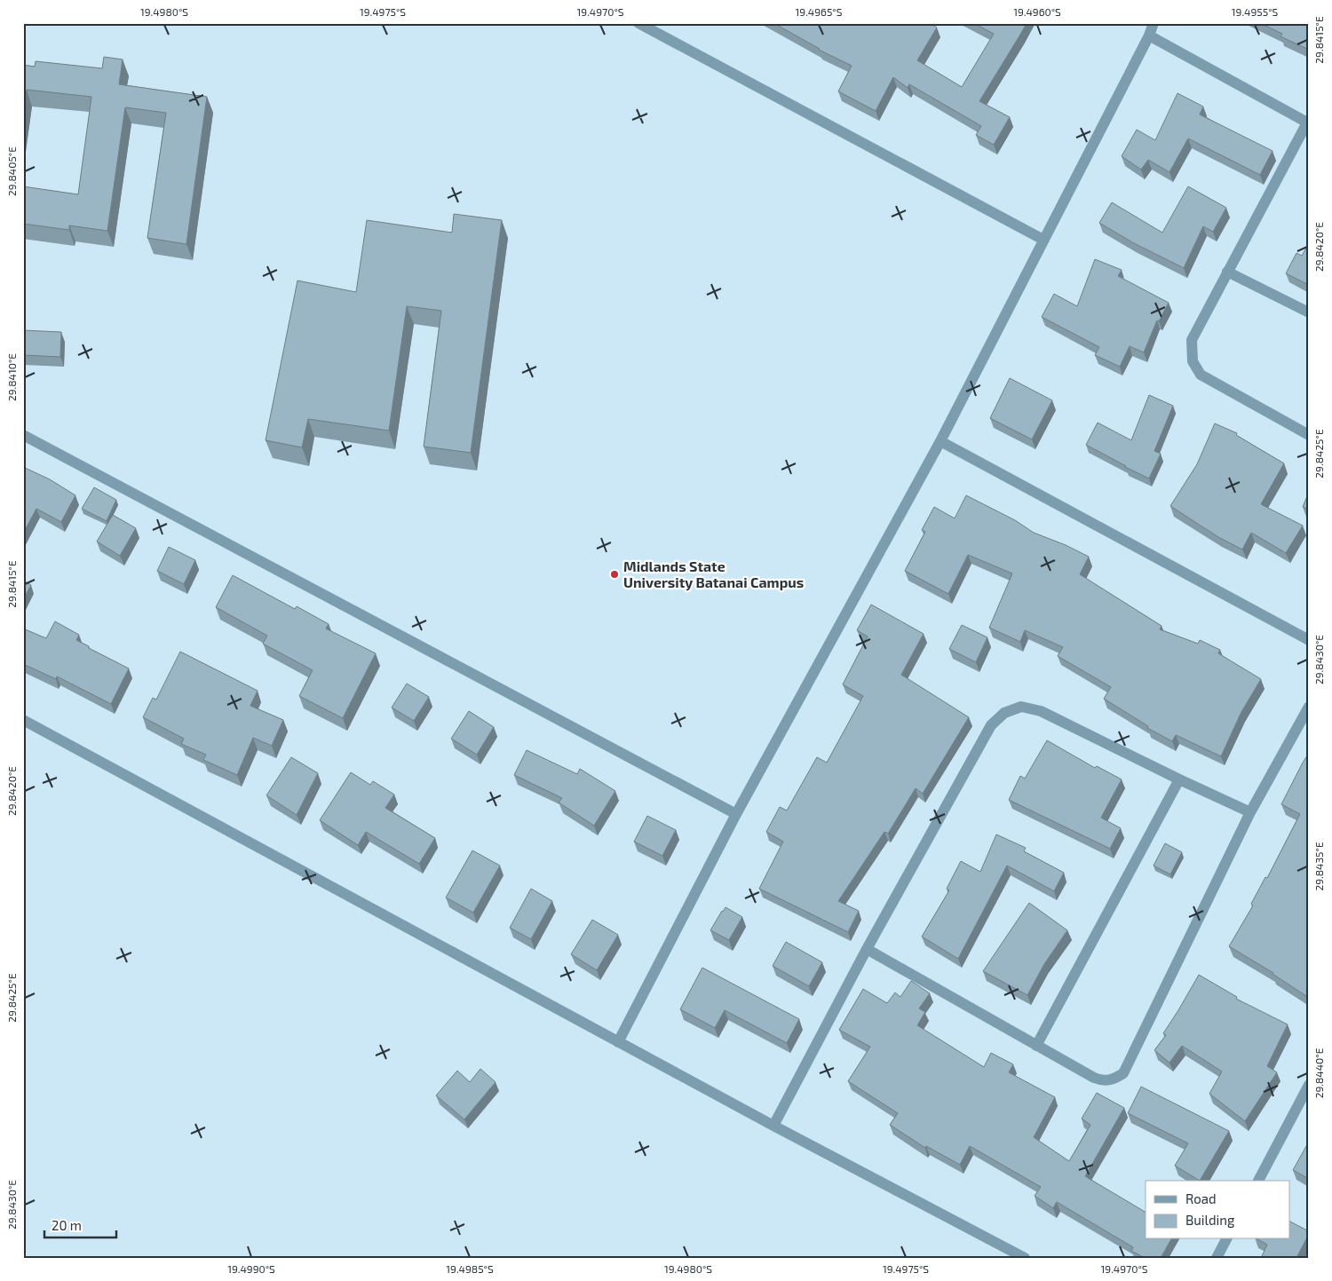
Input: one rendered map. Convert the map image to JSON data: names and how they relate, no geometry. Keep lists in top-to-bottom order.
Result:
{
  "places": ["Midlands State University Batanai Campus"],
  "legend": ["Road", "Building"],
  "scale_bar": "20 m",
  "coordinates": [
    "19.4980°S",
    "19.4975°S",
    "19.4970°S",
    "19.4965°S",
    "19.4960°S",
    "19.4955°S",
    "29.8415°E",
    "29.8405°E",
    "29.8420°E",
    "29.8410°E",
    "29.8425°E",
    "29.8430°E",
    "29.8435°E",
    "29.8440°E",
    "19.4990°S",
    "19.4985°S"
  ]
}
